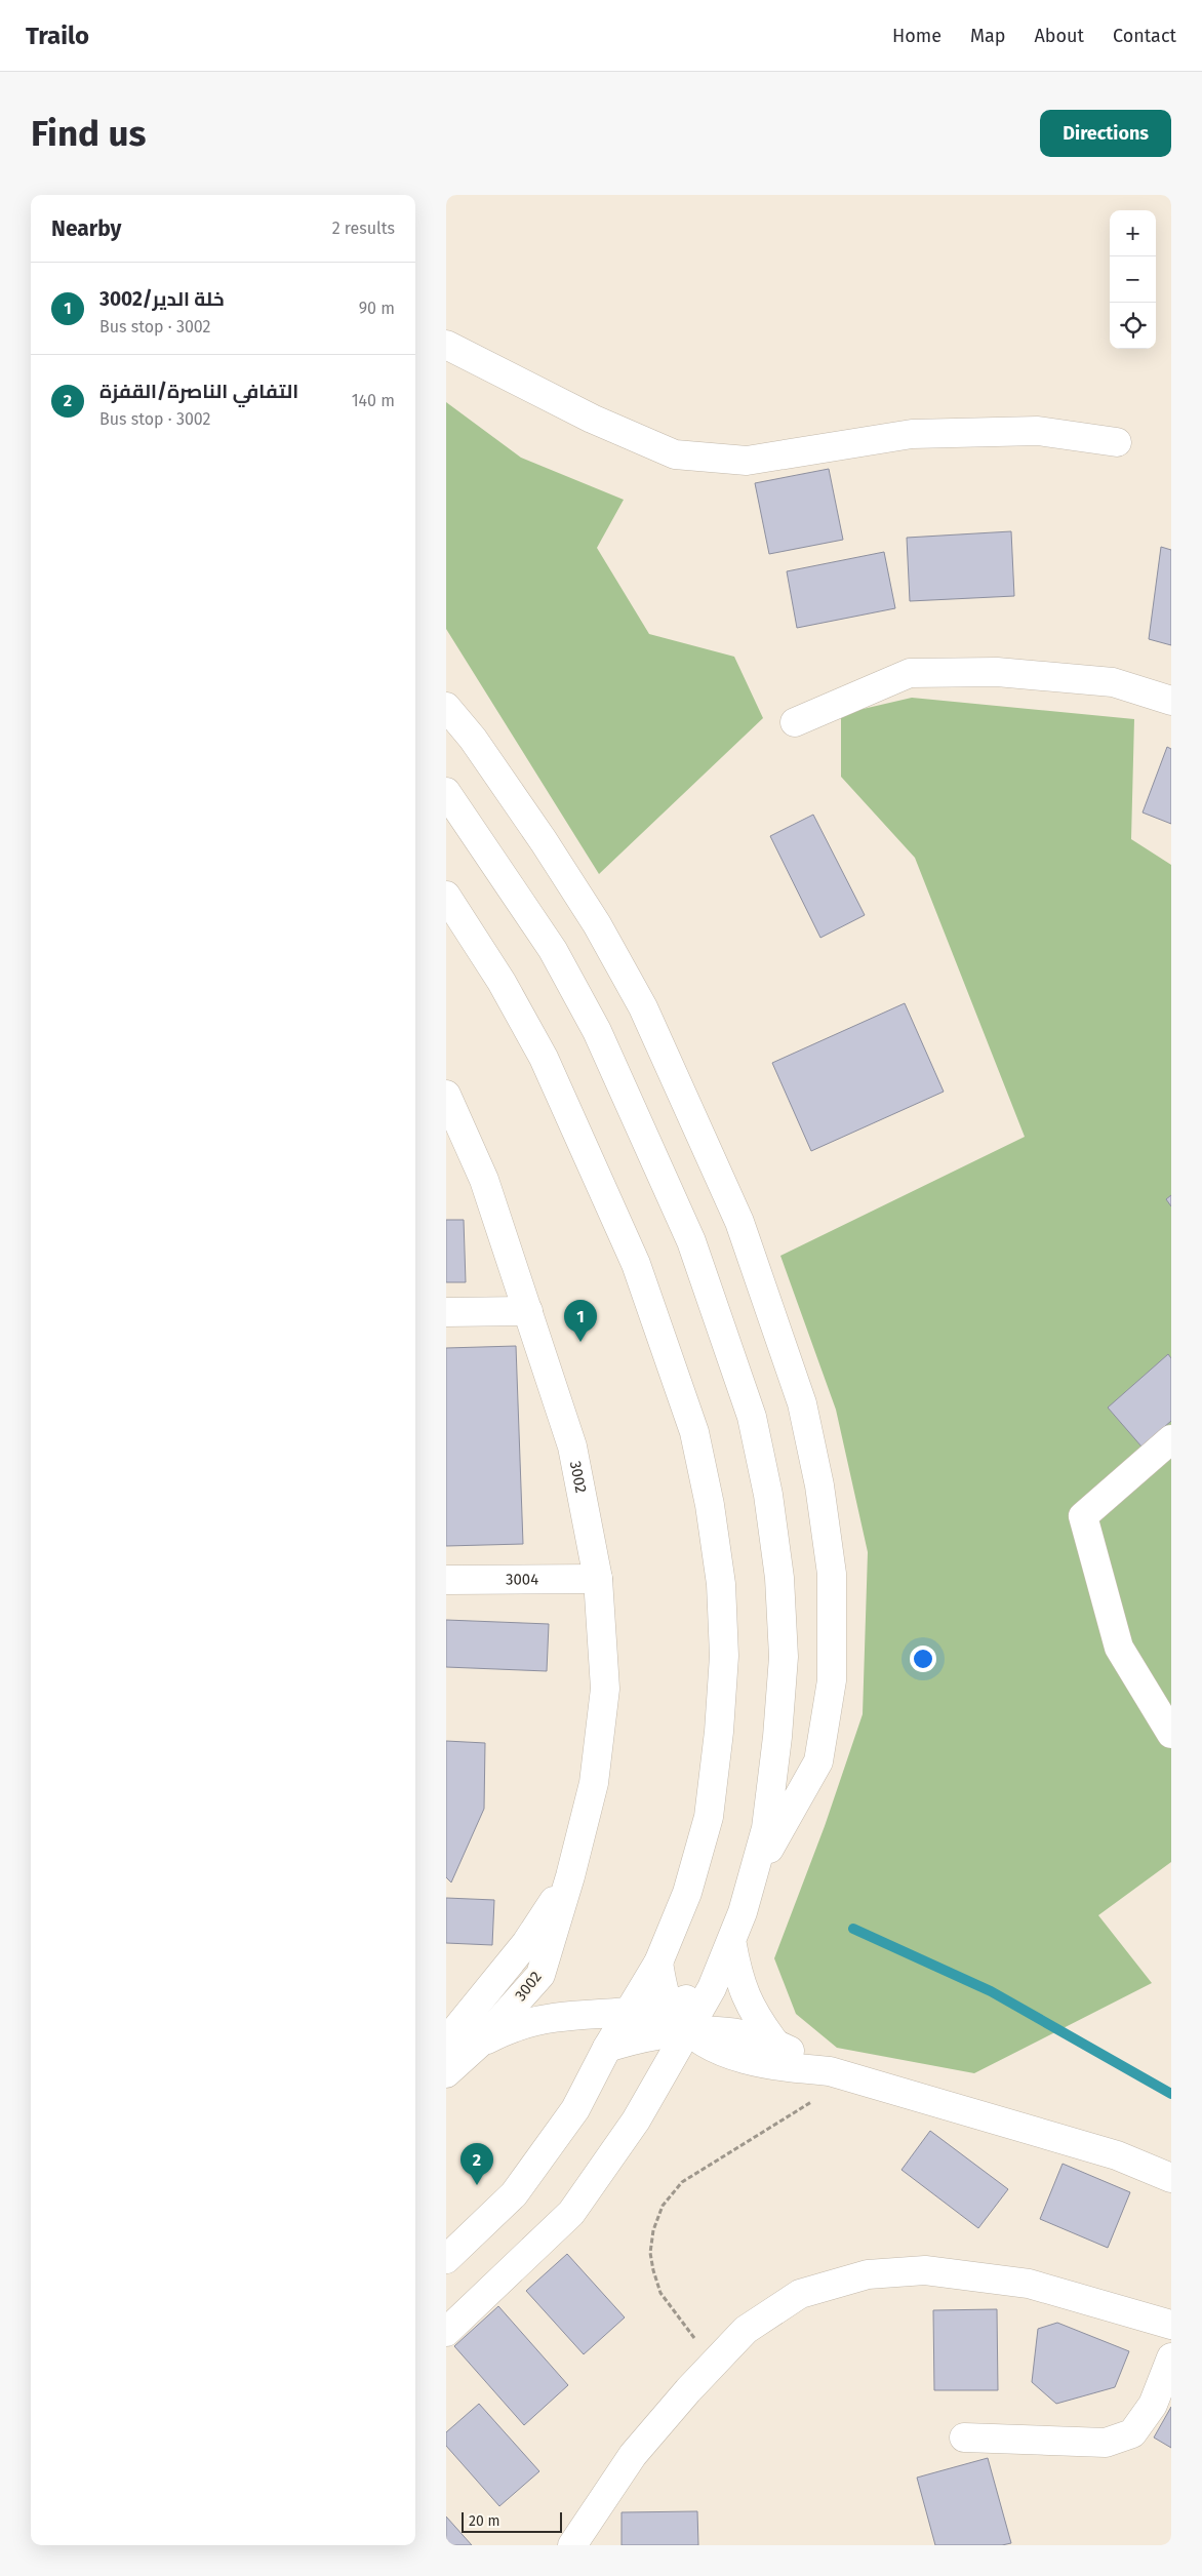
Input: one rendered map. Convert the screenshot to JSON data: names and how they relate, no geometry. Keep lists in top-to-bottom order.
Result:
{
  "streets": {
    "main road": ["3002", "3004"]
  },
  "crossings": [
    ["3002", "3004"]
  ],
  "scale_bar": "20 m",
  "page": {
    "header": "Trailo",
    "nav": [
      "Home",
      "Map",
      "About",
      "Contact"
    ],
    "buttons": "Directions",
    "title": "Find us",
    "heading": ["Nearby", "2 results"],
    "map_buttons": ["+", "−"],
    "list": [
      {
        "mark": "1",
        "name": "خلة الدير/3002",
        "note": "Bus stop · 3002",
        "value": "90 m"
      },
      {
        "mark": "2",
        "name": "التفافي الناصرة/القفزة",
        "note": "Bus stop · 3002",
        "value": "140 m"
      }
    ],
    "pins": ["1", "2"],
    "scale": "20 m"
  }
}
